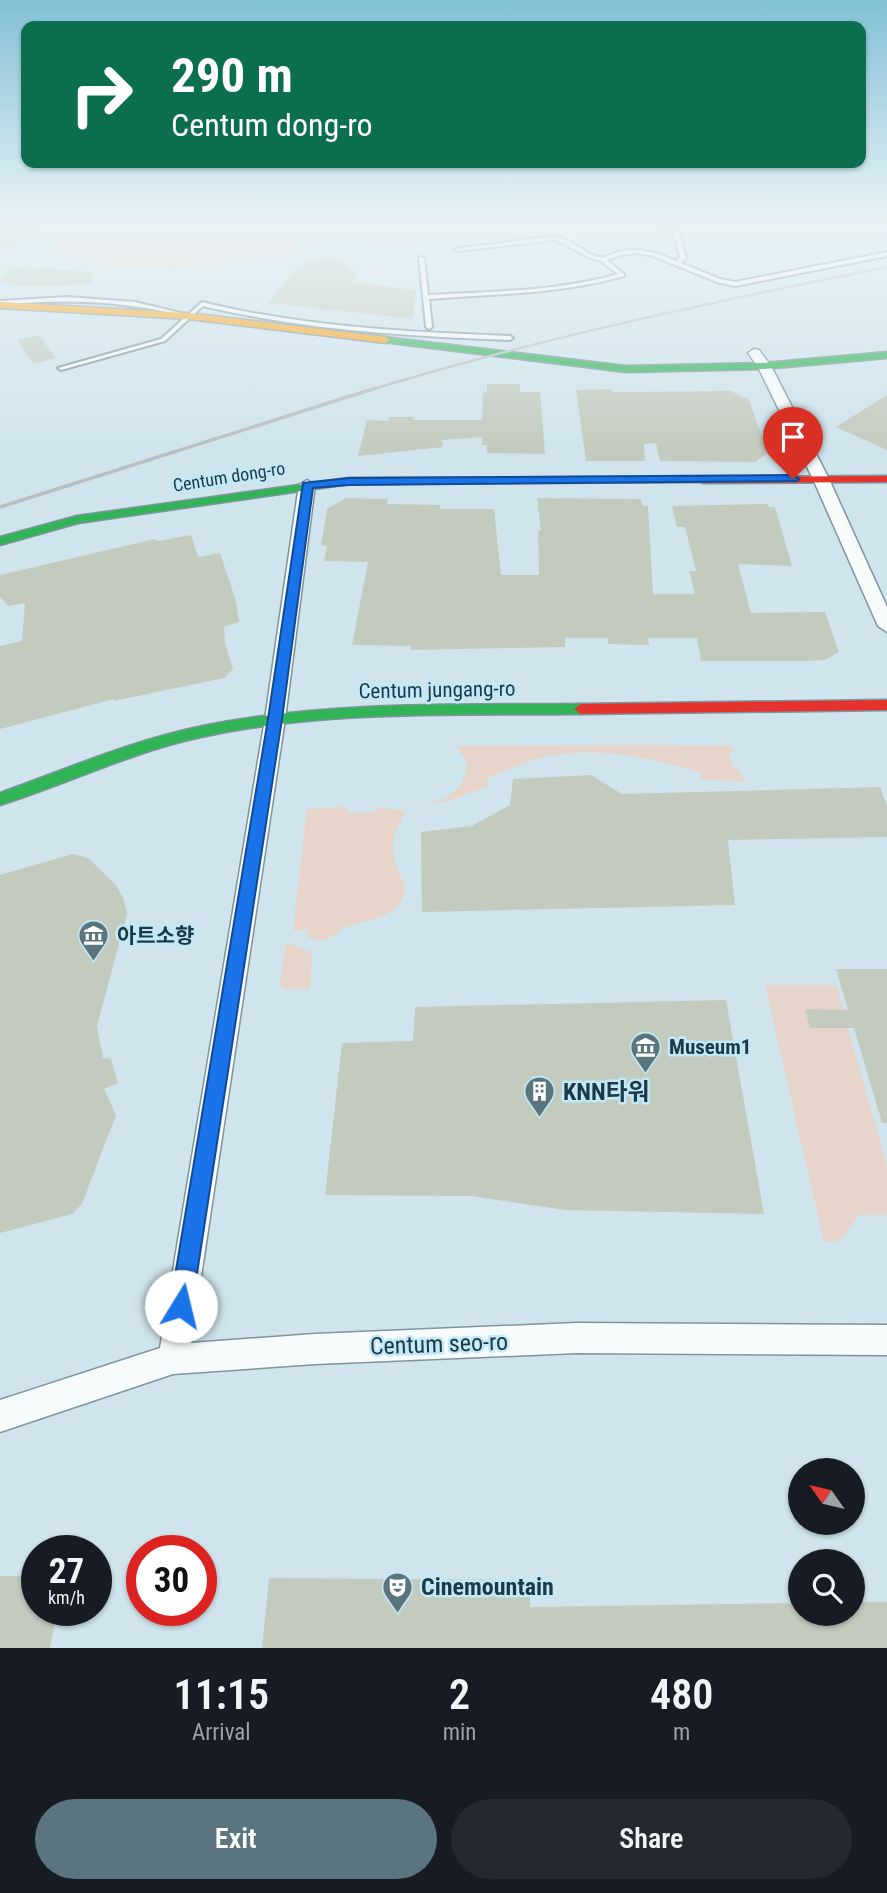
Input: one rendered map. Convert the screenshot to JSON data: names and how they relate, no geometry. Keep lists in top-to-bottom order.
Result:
{
  "streets": {
    "main road": ["Centum dong-ro", "Centum jungang-ro"],
    "street": ["Centum seo-ro"]
  },
  "places": {
    "museum": ["아트소향", "Museum1"],
    "building": ["KNN타워"],
    "theatre": ["Cinemountain"]
  },
  "north": "top left",
  "page": {
    "turn": ["290 m", "Centum dong-ro"],
    "speed": "27 km/h",
    "limit": "30",
    "eta": [
      "11:15",
      "Arrival",
      "2",
      "min",
      "480",
      "m"
    ],
    "buttons": ["Exit", "Share"]
  }
}
